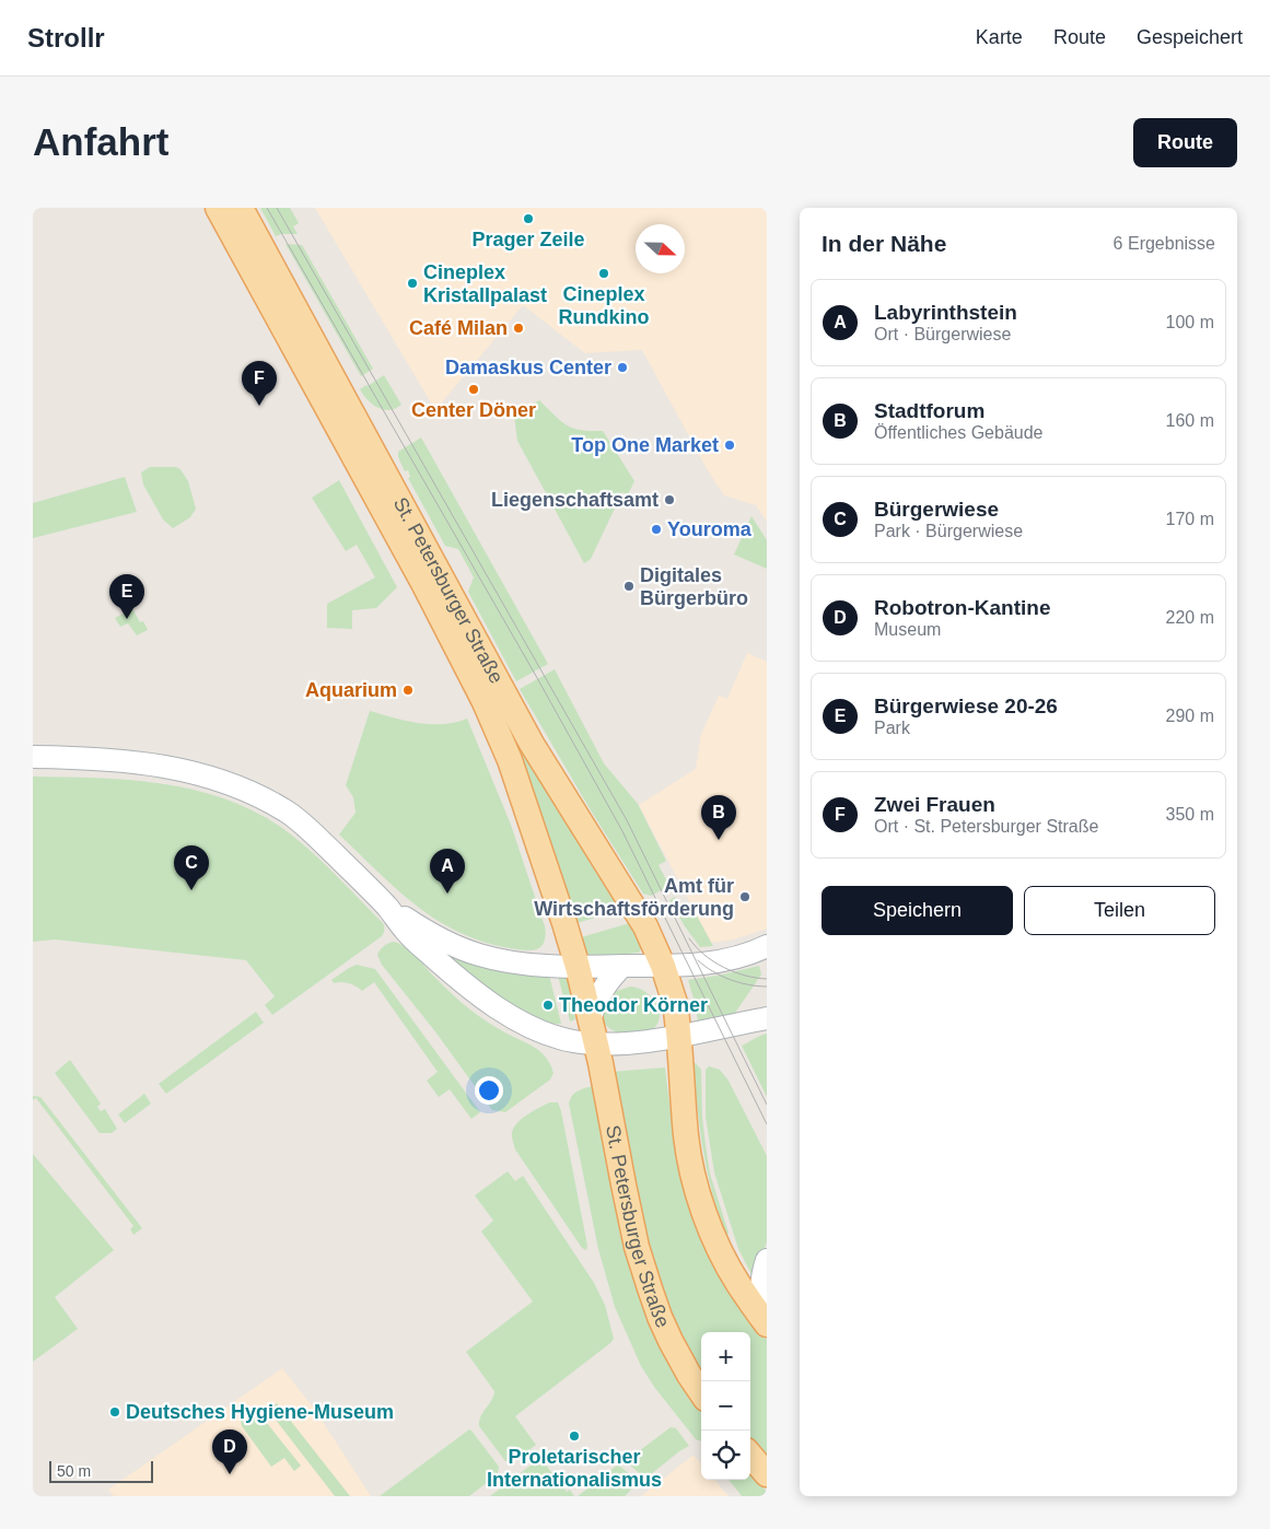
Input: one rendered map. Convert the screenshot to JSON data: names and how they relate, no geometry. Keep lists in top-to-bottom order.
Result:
{
  "streets": {
    "main road": ["St. Petersburger Straße"]
  },
  "places": [
    "Prager Zeile",
    "Cineplex Rundkino",
    "Cineplex Kristallpalast",
    "Café Milan",
    "Damaskus Center",
    "Center Döner",
    "Top One Market",
    "Liegenschaftsamt",
    "Youroma",
    "Digitales Bürgerbüro",
    "Aquarium",
    "Amt für Wirtschaftsförderung",
    "Theodor Körner",
    "Deutsches Hygiene-Museum",
    "Proletarischer Internationalismus"
  ],
  "scale_bar": "50 m",
  "north": "right",
  "page": {
    "header": "Strollr",
    "nav": ["Karte", "Route", "Gespeichert"],
    "buttons": [
      "Route",
      ["Speichern", "Teilen"]
    ],
    "title": "Anfahrt",
    "heading": ["In der Nähe", "6 Ergebnisse"],
    "list": [
      {
        "mark": "A",
        "name": "Labyrinthstein",
        "note": "Ort · Bürgerwiese",
        "value": "100 m"
      },
      {
        "mark": "B",
        "name": "Stadtforum",
        "note": "Öffentliches Gebäude",
        "value": "160 m"
      },
      {
        "mark": "C",
        "name": "Bürgerwiese",
        "note": "Park · Bürgerwiese",
        "value": "170 m"
      },
      {
        "mark": "D",
        "name": "Robotron-Kantine",
        "note": "Museum",
        "value": "220 m"
      },
      {
        "mark": "E",
        "name": "Bürgerwiese 20-26",
        "note": "Park",
        "value": "290 m"
      },
      {
        "mark": "F",
        "name": "Zwei Frauen",
        "note": "Ort · St. Petersburger Straße",
        "value": "350 m"
      }
    ],
    "pins": [
      "F",
      "E",
      "B",
      "C",
      "A",
      "D"
    ],
    "map_buttons": ["+", "−"],
    "scale": "50 m"
  }
}
